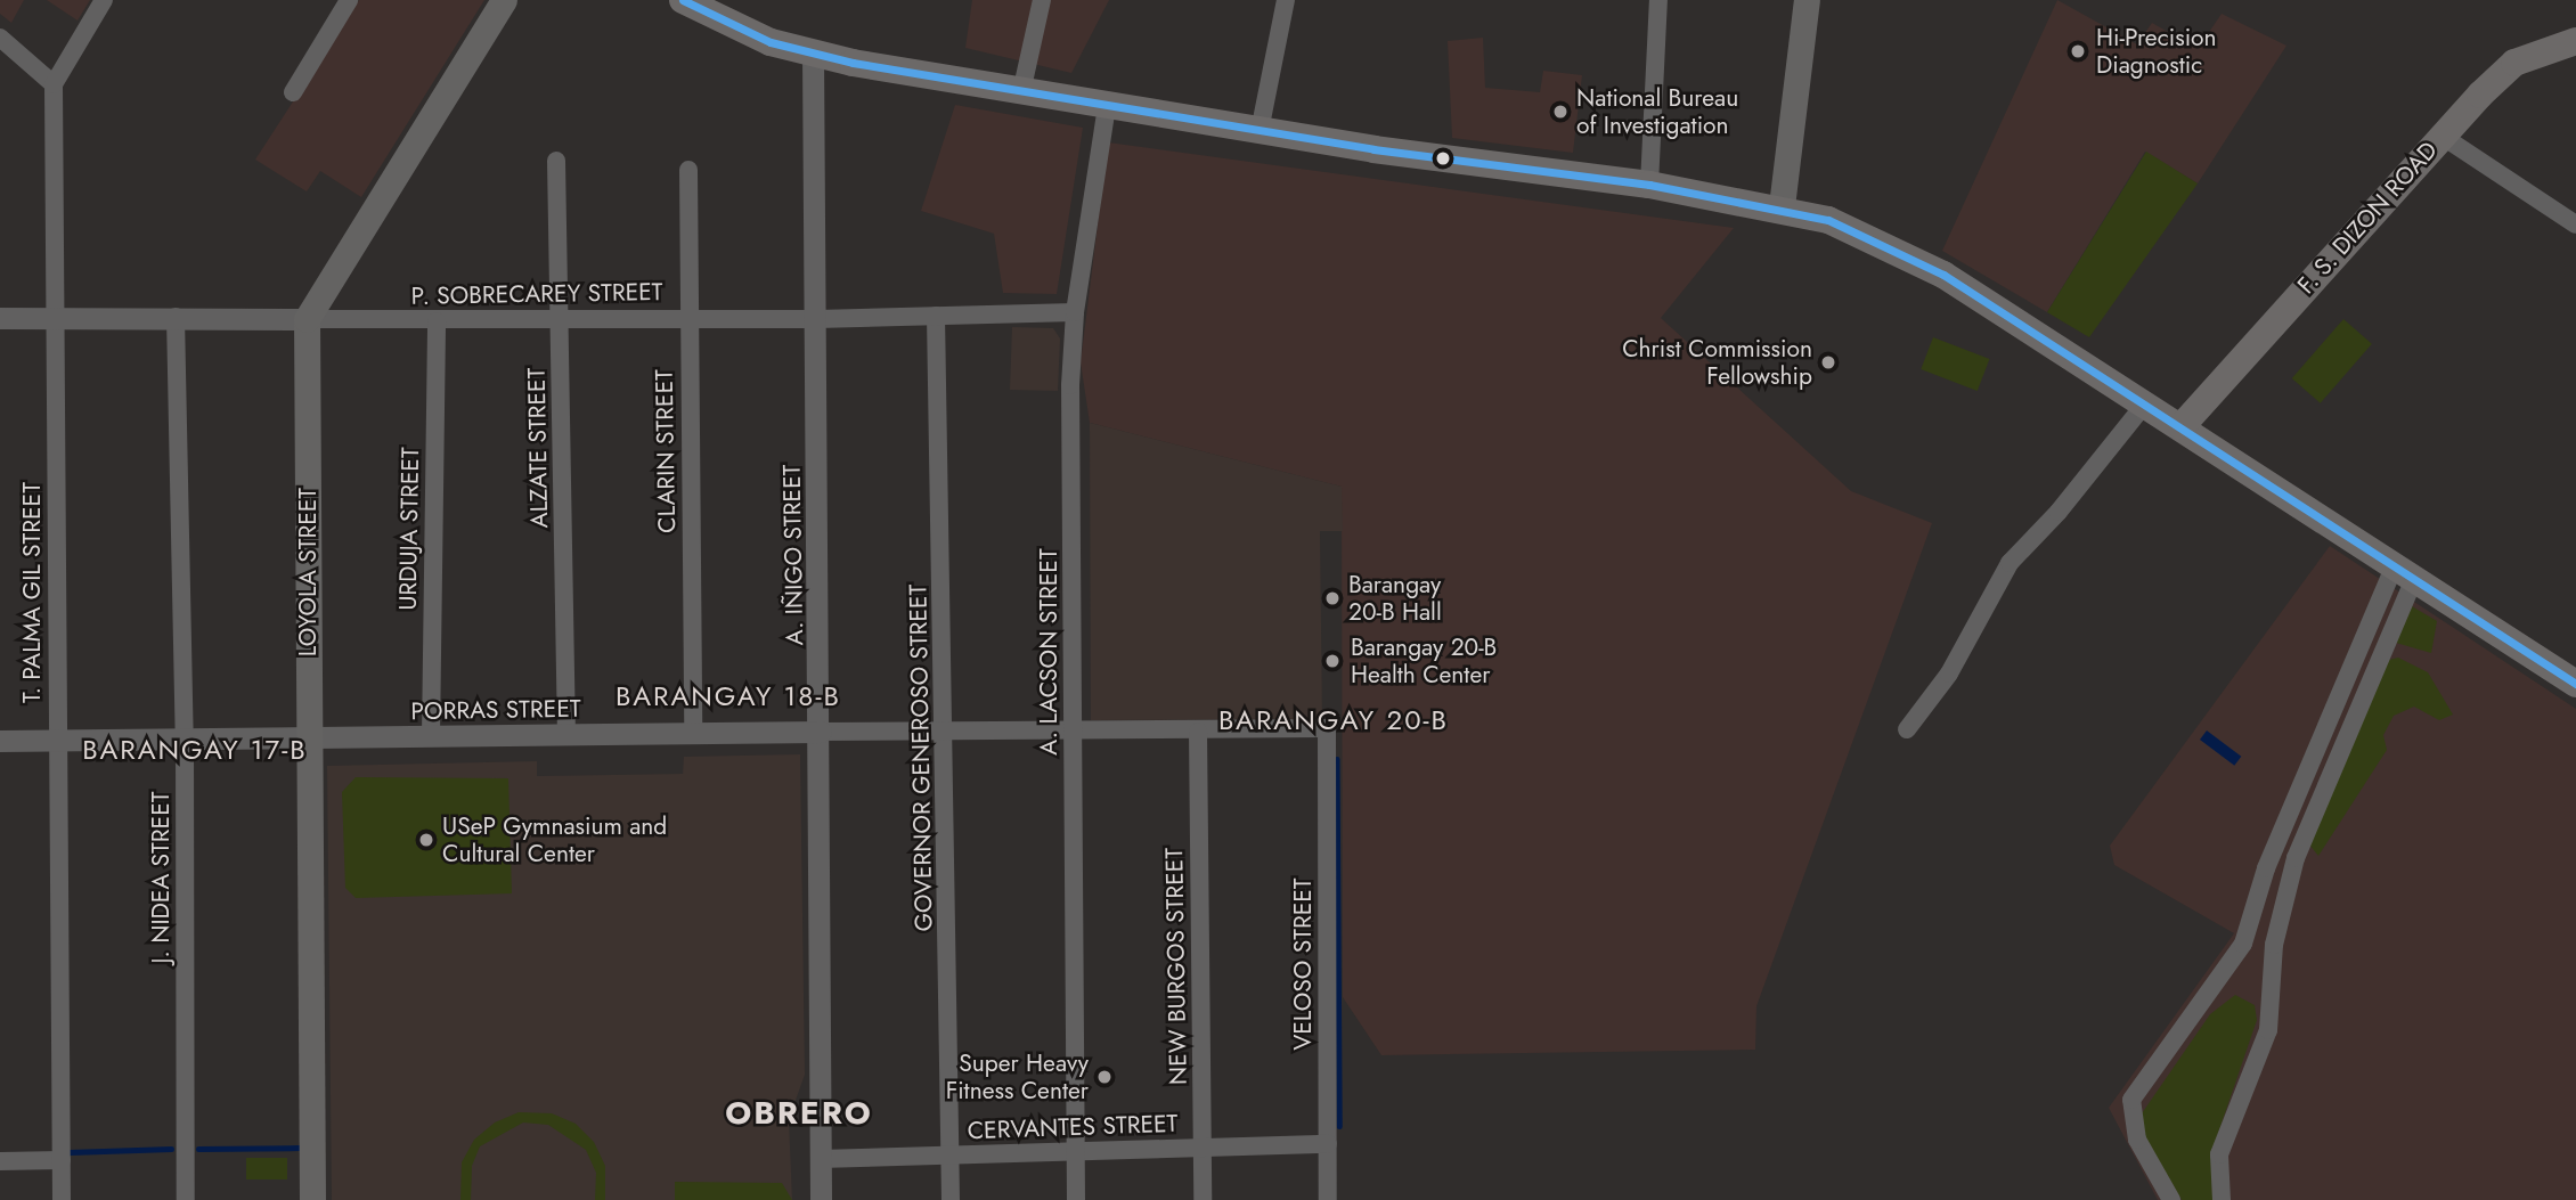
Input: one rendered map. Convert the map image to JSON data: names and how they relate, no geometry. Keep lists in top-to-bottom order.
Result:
{
  "streets": {
    "main road": ["F. S. DIZON ROAD", "LOYOLA STREET"],
    "street": [
      "P. SOBRECAREY STREET",
      "ALZATE STREET",
      "CLARIN STREET",
      "URDUJA STREET",
      "A. IÑIGO STREET",
      "T. PALMA GIL STREET",
      "A. LACSON STREET",
      "PORRAS STREET",
      "GOVERNOR GENEROSO STREET",
      "J. NIDEA STREET",
      "VELOSO STREET",
      "NEW BURGOS STREET",
      "CERVANTES STREET"
    ]
  },
  "crossings": [
    ["P. SOBRECAREY STREET", "ALZATE STREET"],
    ["P. SOBRECAREY STREET", "CLARIN STREET"],
    ["P. SOBRECAREY STREET", "URDUJA STREET"],
    ["P. SOBRECAREY STREET", "A. IÑIGO STREET"],
    ["P. SOBRECAREY STREET", "LOYOLA STREET"],
    ["P. SOBRECAREY STREET", "T. PALMA GIL STREET"],
    ["P. SOBRECAREY STREET", "A. LACSON STREET"],
    ["P. SOBRECAREY STREET", "GOVERNOR GENEROSO STREET"],
    ["P. SOBRECAREY STREET", "J. NIDEA STREET"],
    ["ALZATE STREET", "PORRAS STREET"],
    ["CLARIN STREET", "PORRAS STREET"],
    ["URDUJA STREET", "PORRAS STREET"],
    ["A. IÑIGO STREET", "PORRAS STREET"],
    ["A. IÑIGO STREET", "CERVANTES STREET"],
    ["LOYOLA STREET", "PORRAS STREET"],
    ["T. PALMA GIL STREET", "PORRAS STREET"],
    ["A. LACSON STREET", "PORRAS STREET"],
    ["A. LACSON STREET", "CERVANTES STREET"],
    ["PORRAS STREET", "GOVERNOR GENEROSO STREET"],
    ["PORRAS STREET", "J. NIDEA STREET"],
    ["PORRAS STREET", "VELOSO STREET"],
    ["PORRAS STREET", "NEW BURGOS STREET"],
    ["GOVERNOR GENEROSO STREET", "CERVANTES STREET"],
    ["VELOSO STREET", "CERVANTES STREET"],
    ["NEW BURGOS STREET", "CERVANTES STREET"]
  ],
  "districts": [
    "BARANGAY 18-B",
    "BARANGAY 20-B",
    "BARANGAY 17-B",
    "OBRERO"
  ],
  "places": [
    "Hi-Precision Diagnostic",
    "National Bureau of Investigation",
    "Christ Commission Fellowship",
    "Barangay 20-B Hall",
    "Barangay 20-B Health Center",
    "USeP Gymnasium and Cultural Center",
    "Super Heavy Fitness Center"
  ]
}
